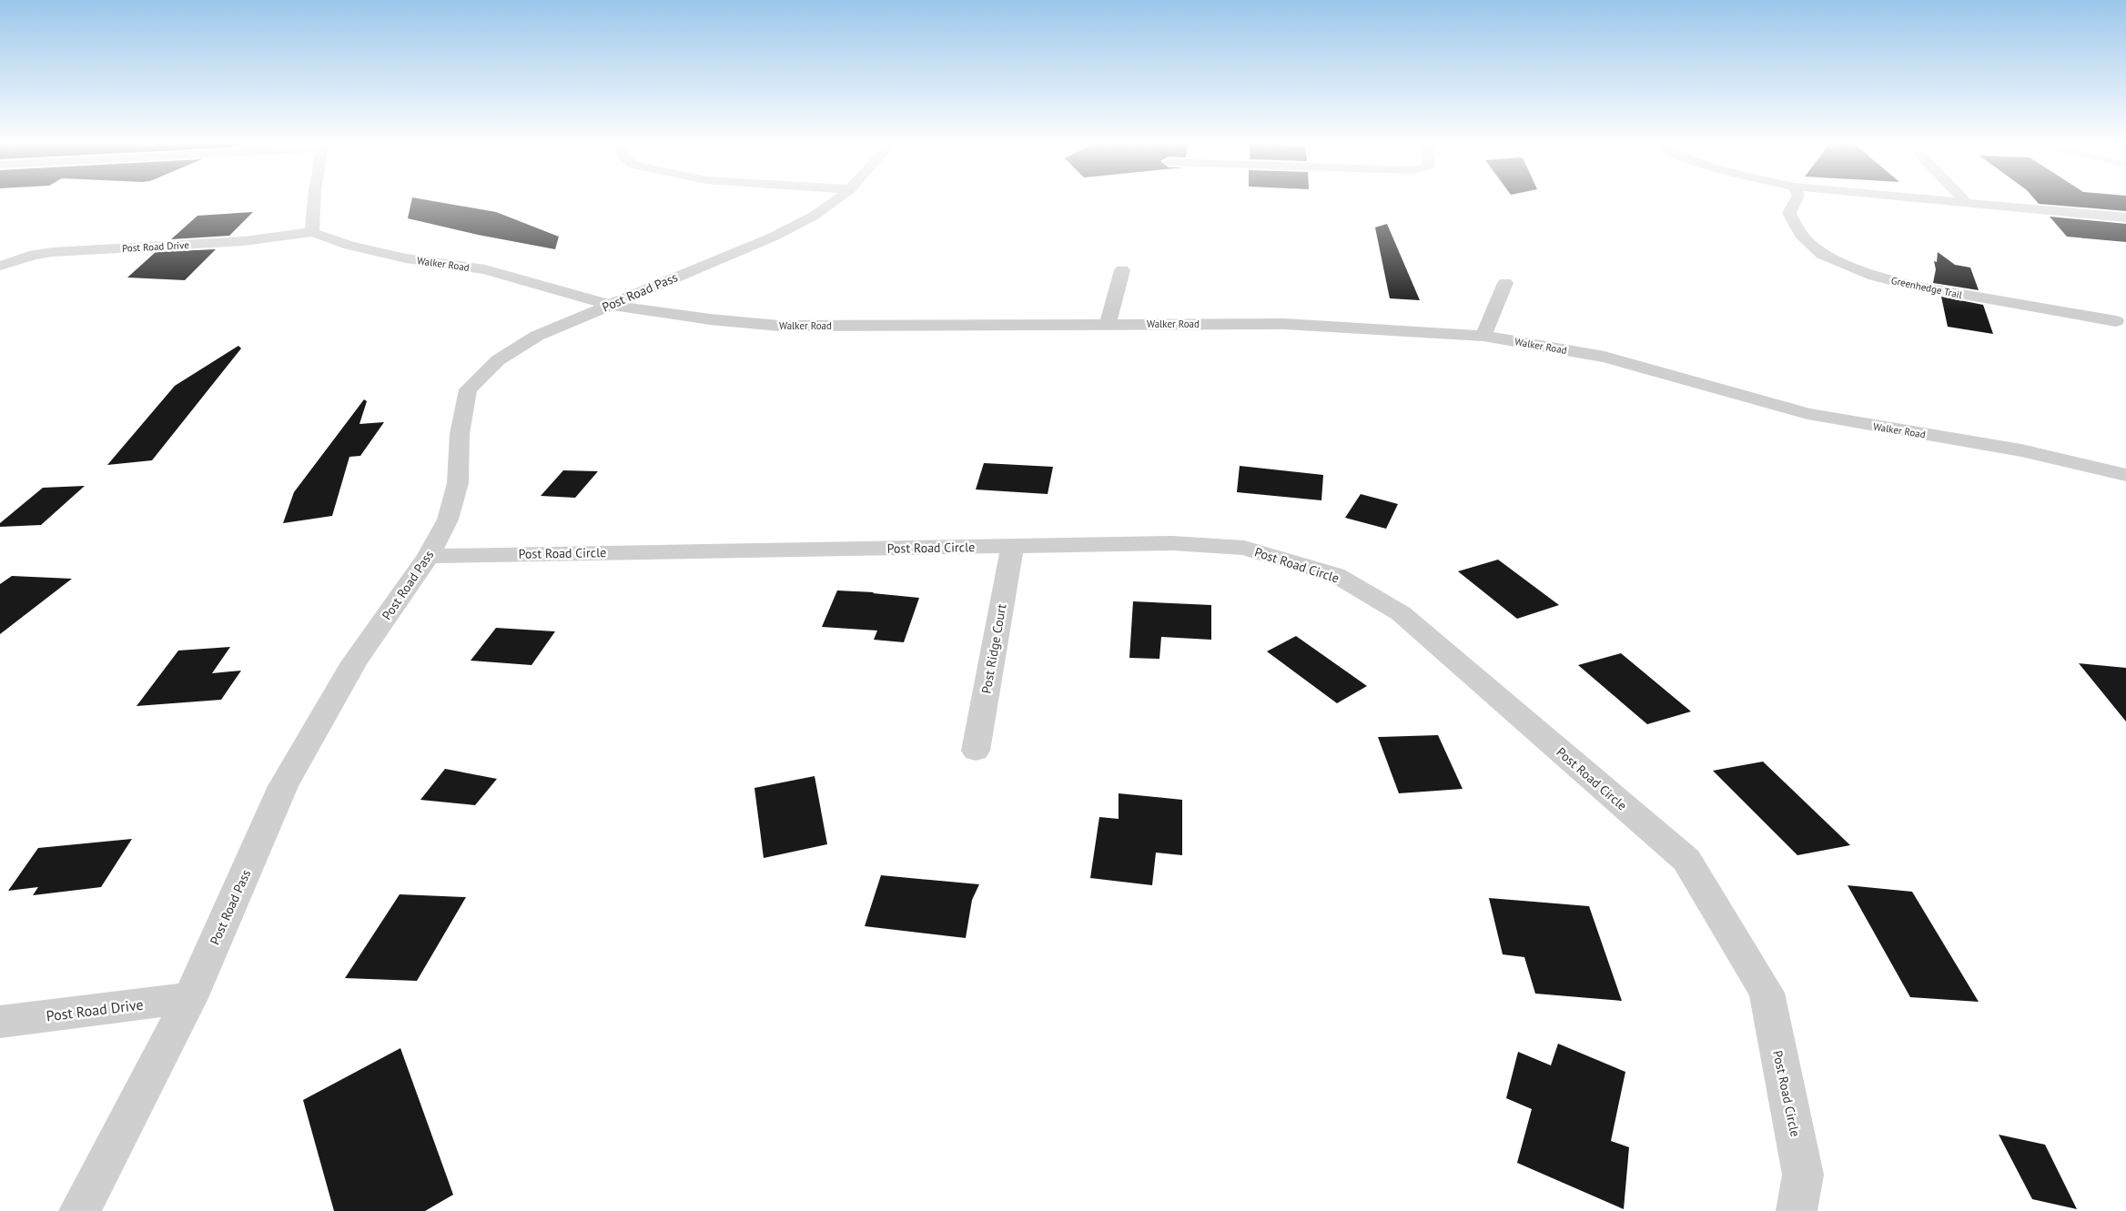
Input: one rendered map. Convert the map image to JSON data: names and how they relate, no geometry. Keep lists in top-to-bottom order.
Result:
{
  "streets": {
    "street": [
      "Post Road Drive",
      "Walker Road",
      "Greenhedge Trail",
      "Post Road Pass",
      "Post Road Circle",
      "Post Ridge Court"
    ]
  },
  "crossings": [
    ["Post Road Drive", "Walker Road"],
    ["Post Road Drive", "Post Road Pass"],
    ["Walker Road", "Post Road Pass"],
    ["Post Road Pass", "Post Road Circle"],
    ["Post Road Circle", "Post Ridge Court"]
  ]
}
